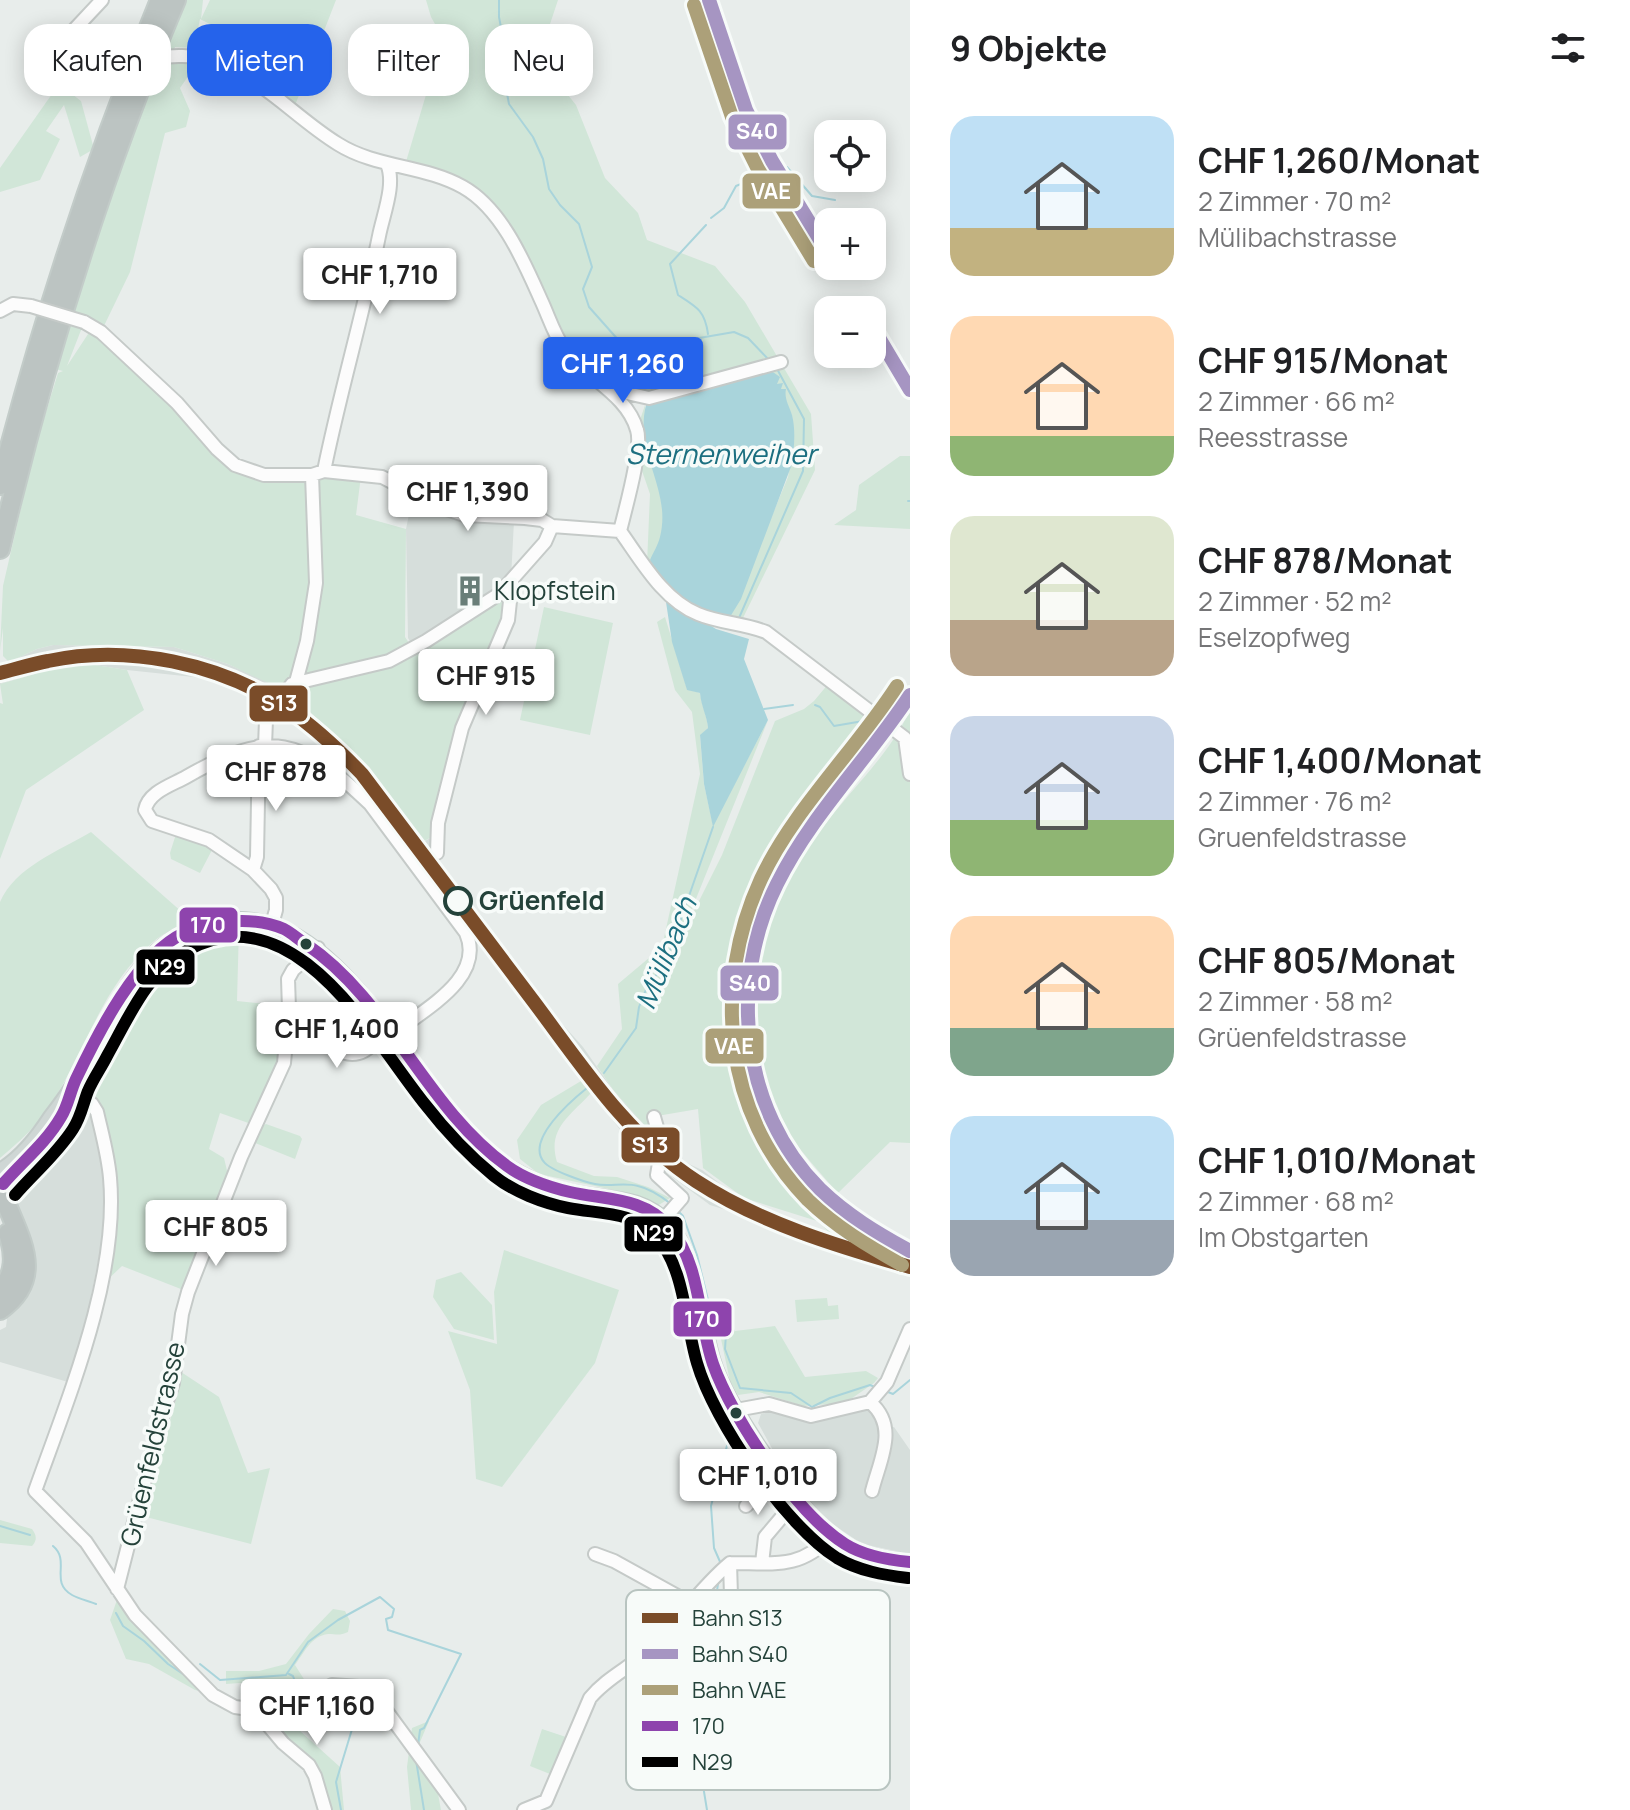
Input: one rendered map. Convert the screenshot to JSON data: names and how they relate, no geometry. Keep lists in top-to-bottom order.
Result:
{
  "streets": {
    "street": ["Grüenfeldstrasse"]
  },
  "water": ["Sternenweiher", "Mülibach"],
  "places": {
    "building": ["Klopfstein"],
    "other": ["Grüenfeld"]
  },
  "lines": [
    "rail line S40",
    "rail line VAE",
    "rail line S13",
    "transit line 170",
    "transit line N29"
  ],
  "legend": [
    "Bahn S13",
    "Bahn S40",
    "Bahn VAE",
    "170",
    "N29"
  ],
  "page": {
    "heading": "9 Objekte",
    "chip": [
      "Kaufen",
      "Mieten",
      "Filter",
      "Neu"
    ],
    "list": [
      {
        "name": "CHF 1,260/Monat",
        "note": "2 Zimmer · 70 m² · Mülibachstrasse"
      },
      {
        "name": "CHF 915/Monat",
        "note": "2 Zimmer · 66 m² · Reesstrasse"
      },
      {
        "name": "CHF 878/Monat",
        "note": "2 Zimmer · 52 m² · Eselzopfweg"
      },
      {
        "name": "CHF 1,400/Monat",
        "note": "2 Zimmer · 76 m² · Gruenfeldstrasse"
      },
      {
        "name": "CHF 805/Monat",
        "note": "2 Zimmer · 58 m² · Grüenfeldstrasse"
      },
      {
        "name": "CHF 1,010/Monat",
        "note": "2 Zimmer · 68 m² · Im Obstgarten"
      }
    ],
    "map_buttons": ["+", "−"],
    "price": [
      "CHF 1,710",
      "CHF 1,260",
      "CHF 1,390",
      "CHF 915",
      "CHF 878",
      "CHF 1,400",
      "CHF 805",
      "CHF 1,010",
      "CHF 1,160"
    ]
  }
}
